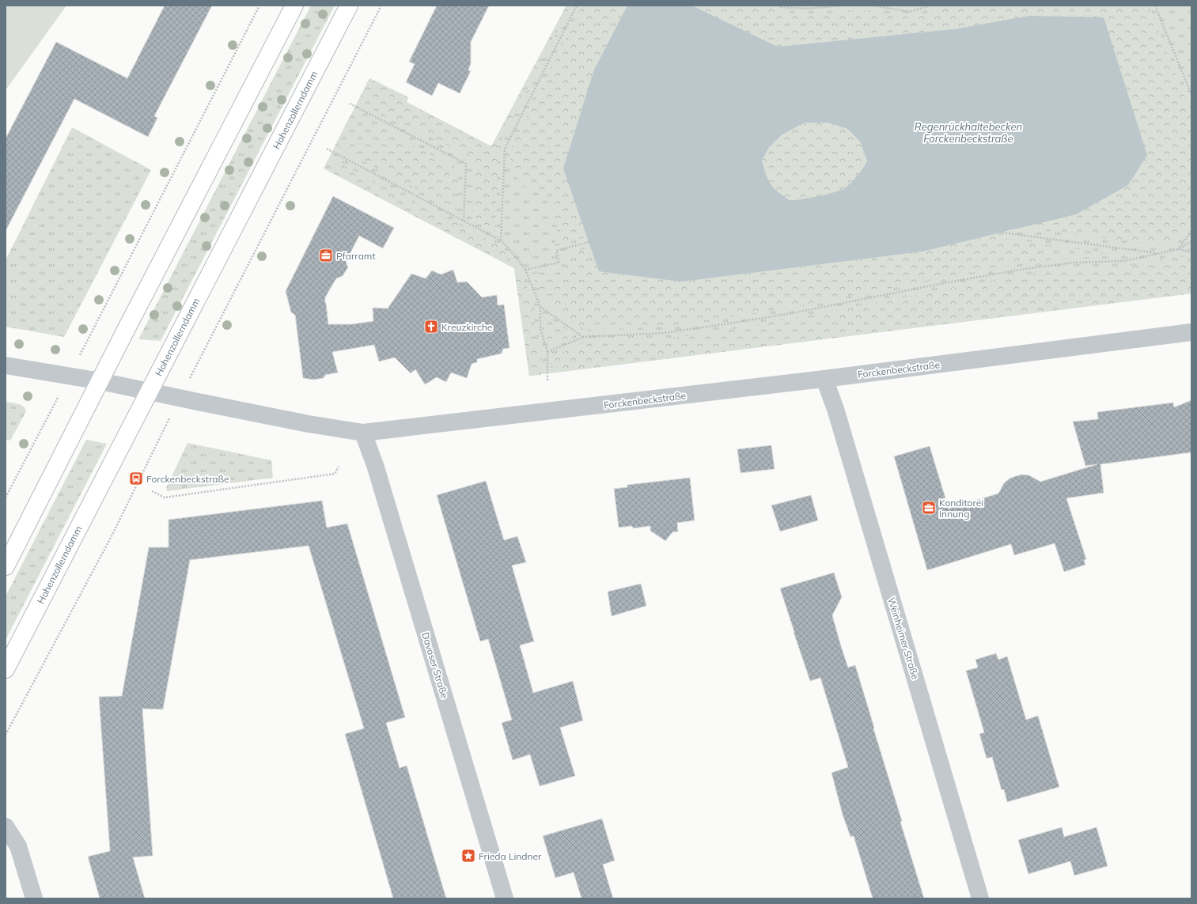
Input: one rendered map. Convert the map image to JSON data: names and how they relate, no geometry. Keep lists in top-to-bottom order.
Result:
{
  "streets": {
    "main road": ["Hohenzollerndamm"],
    "street": ["Forckenbeckstraße", "Weinheimer Straße", "Davoser Straße"]
  },
  "crossings": [
    ["Hohenzollerndamm", "Forckenbeckstraße"],
    ["Forckenbeckstraße", "Weinheimer Straße"],
    ["Forckenbeckstraße", "Davoser Straße"]
  ],
  "water": ["Regenrückhaltebecken Forckenbeckstraße"],
  "places": {
    "office": ["Pfarramt", "Konditorei Innung"],
    "church": ["Kreuzkirche"],
    "bus stop": ["Forckenbeckstraße"],
    "place": ["Frieda Lindner"]
  }
}
